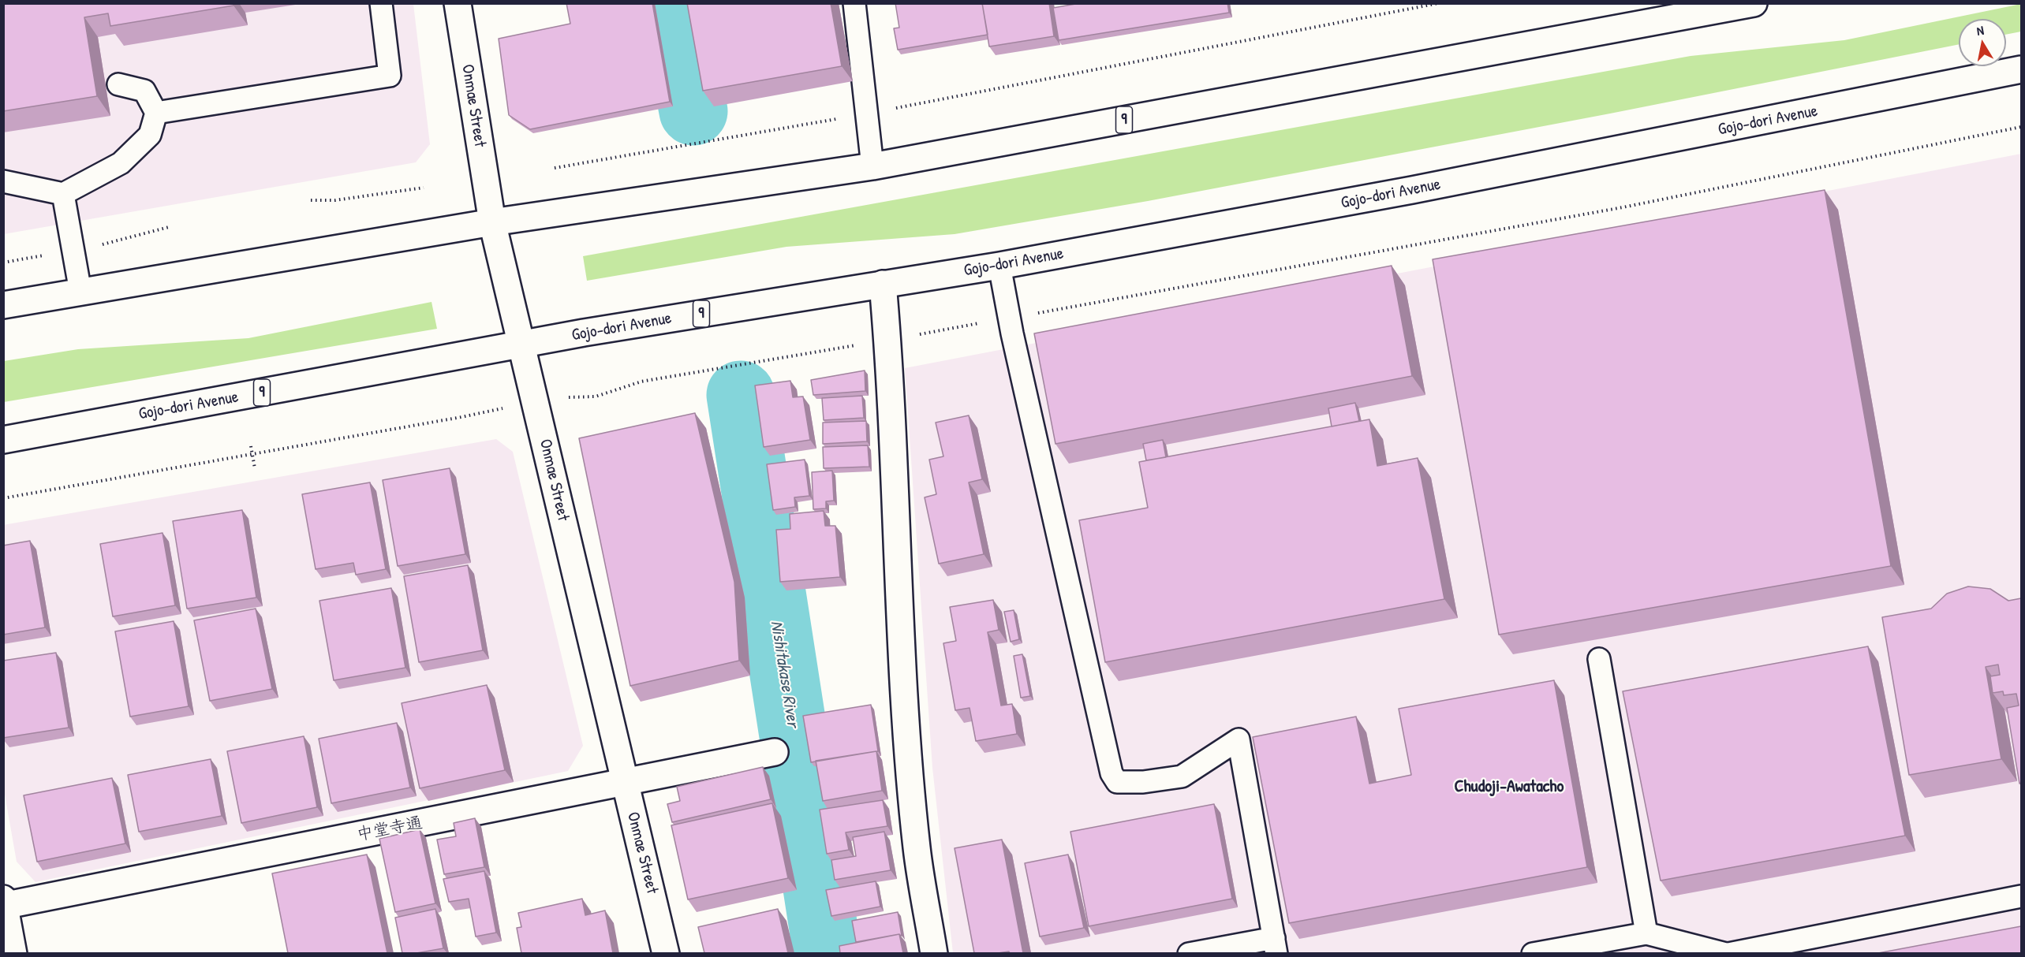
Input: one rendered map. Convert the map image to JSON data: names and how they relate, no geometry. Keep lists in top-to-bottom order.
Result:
{
  "streets": {
    "main road": [
      "Onmae Street",
      "9",
      "Gojo-dori Avenue",
      "中堂寺通"
    ]
  },
  "crossings": [
    ["Onmae Street", "9"],
    ["Onmae Street", "Gojo-dori Avenue"],
    ["Onmae Street", "中堂寺通"]
  ],
  "districts": ["Chudoji-Awatacho"],
  "water": ["Nishitakase River"],
  "north": "top"
}
